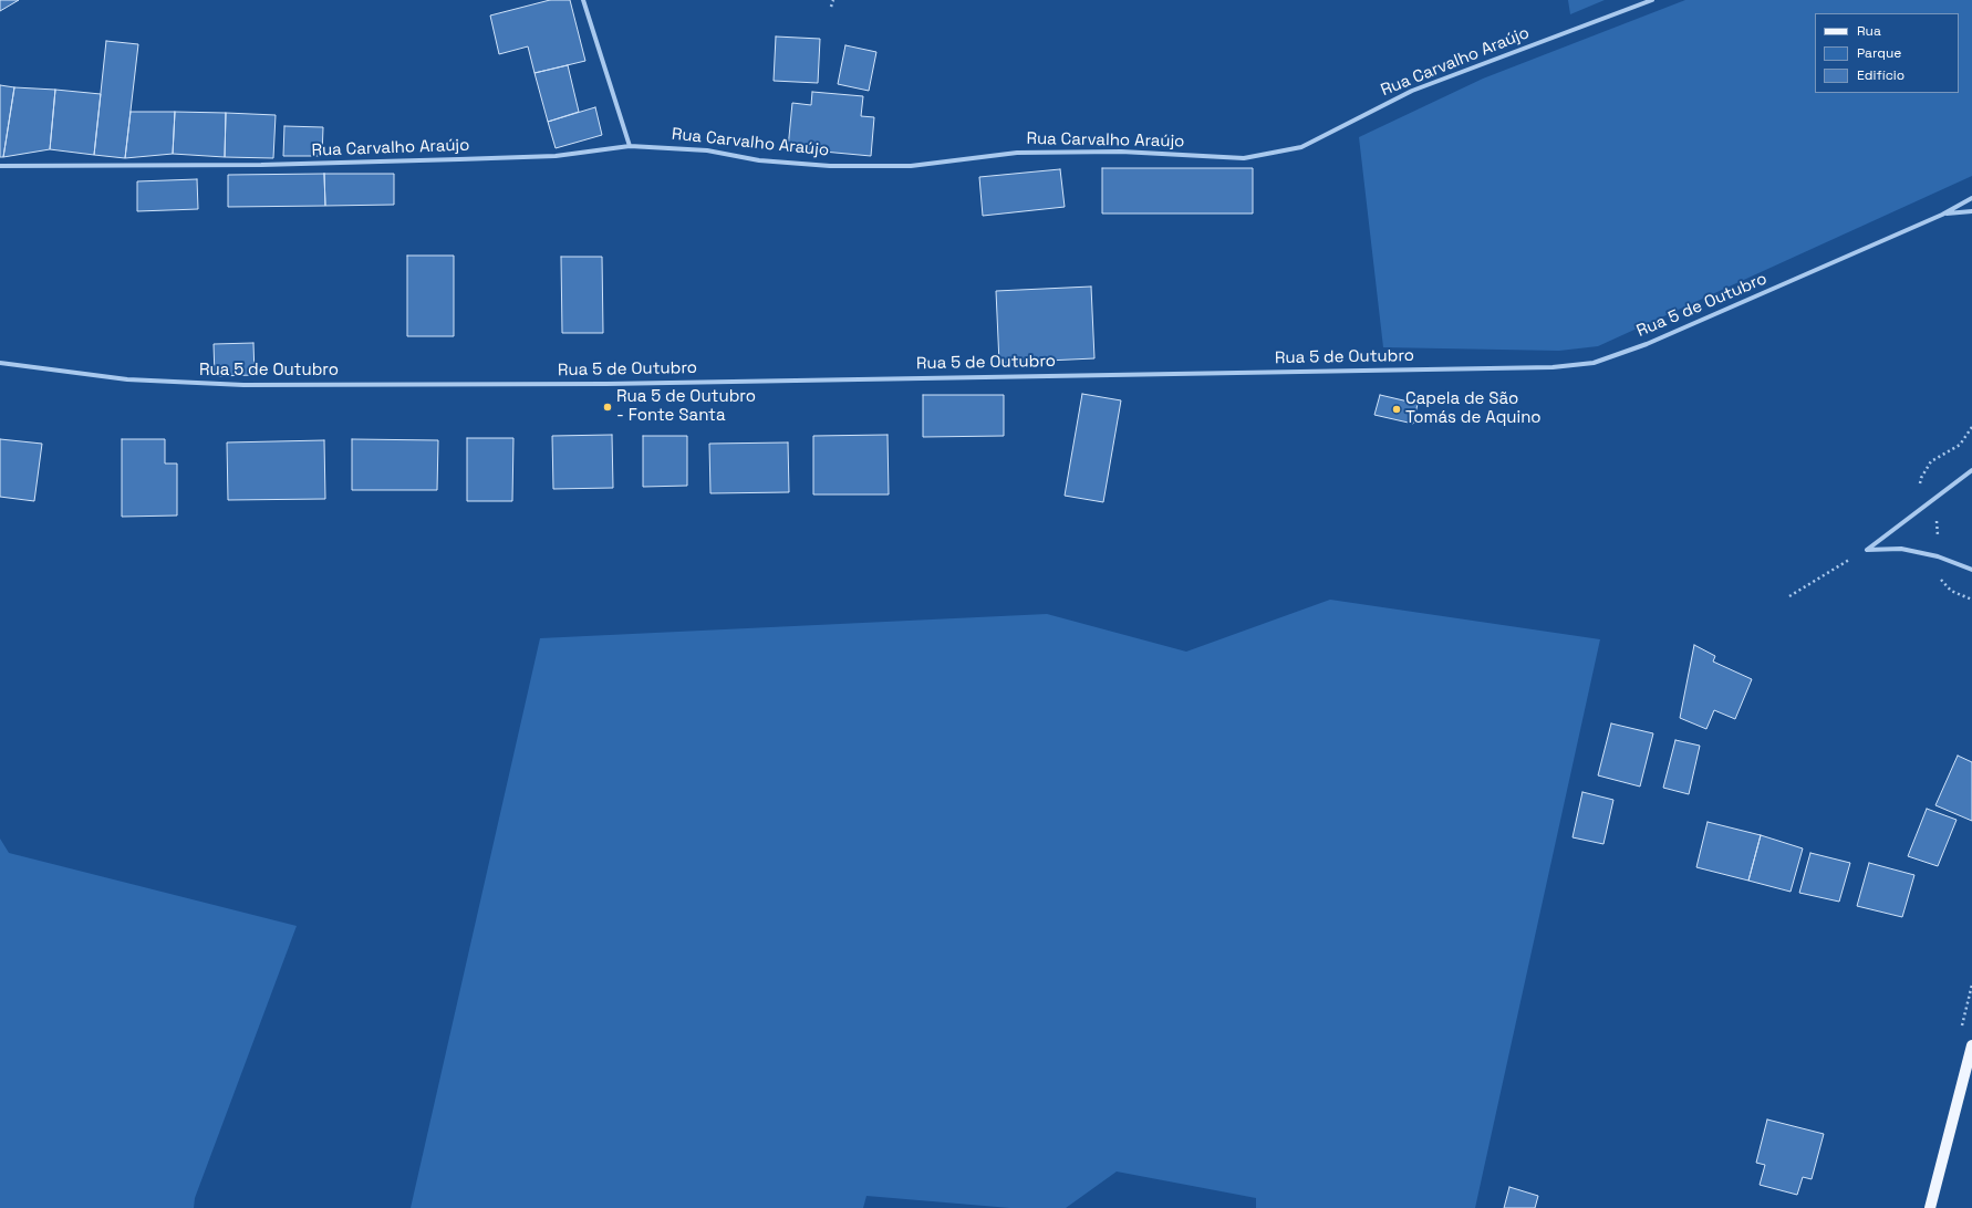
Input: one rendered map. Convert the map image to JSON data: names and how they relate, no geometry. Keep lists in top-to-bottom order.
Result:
{
  "streets": {
    "street": ["Rua Carvalho Araújo", "Rua 5 de Outubro"]
  },
  "places": ["Rua 5 de Outubro - Fonte Santa", "Capela de São Tomás de Aquino"],
  "legend": ["Rua", "Parque", "Edifício"]
}
